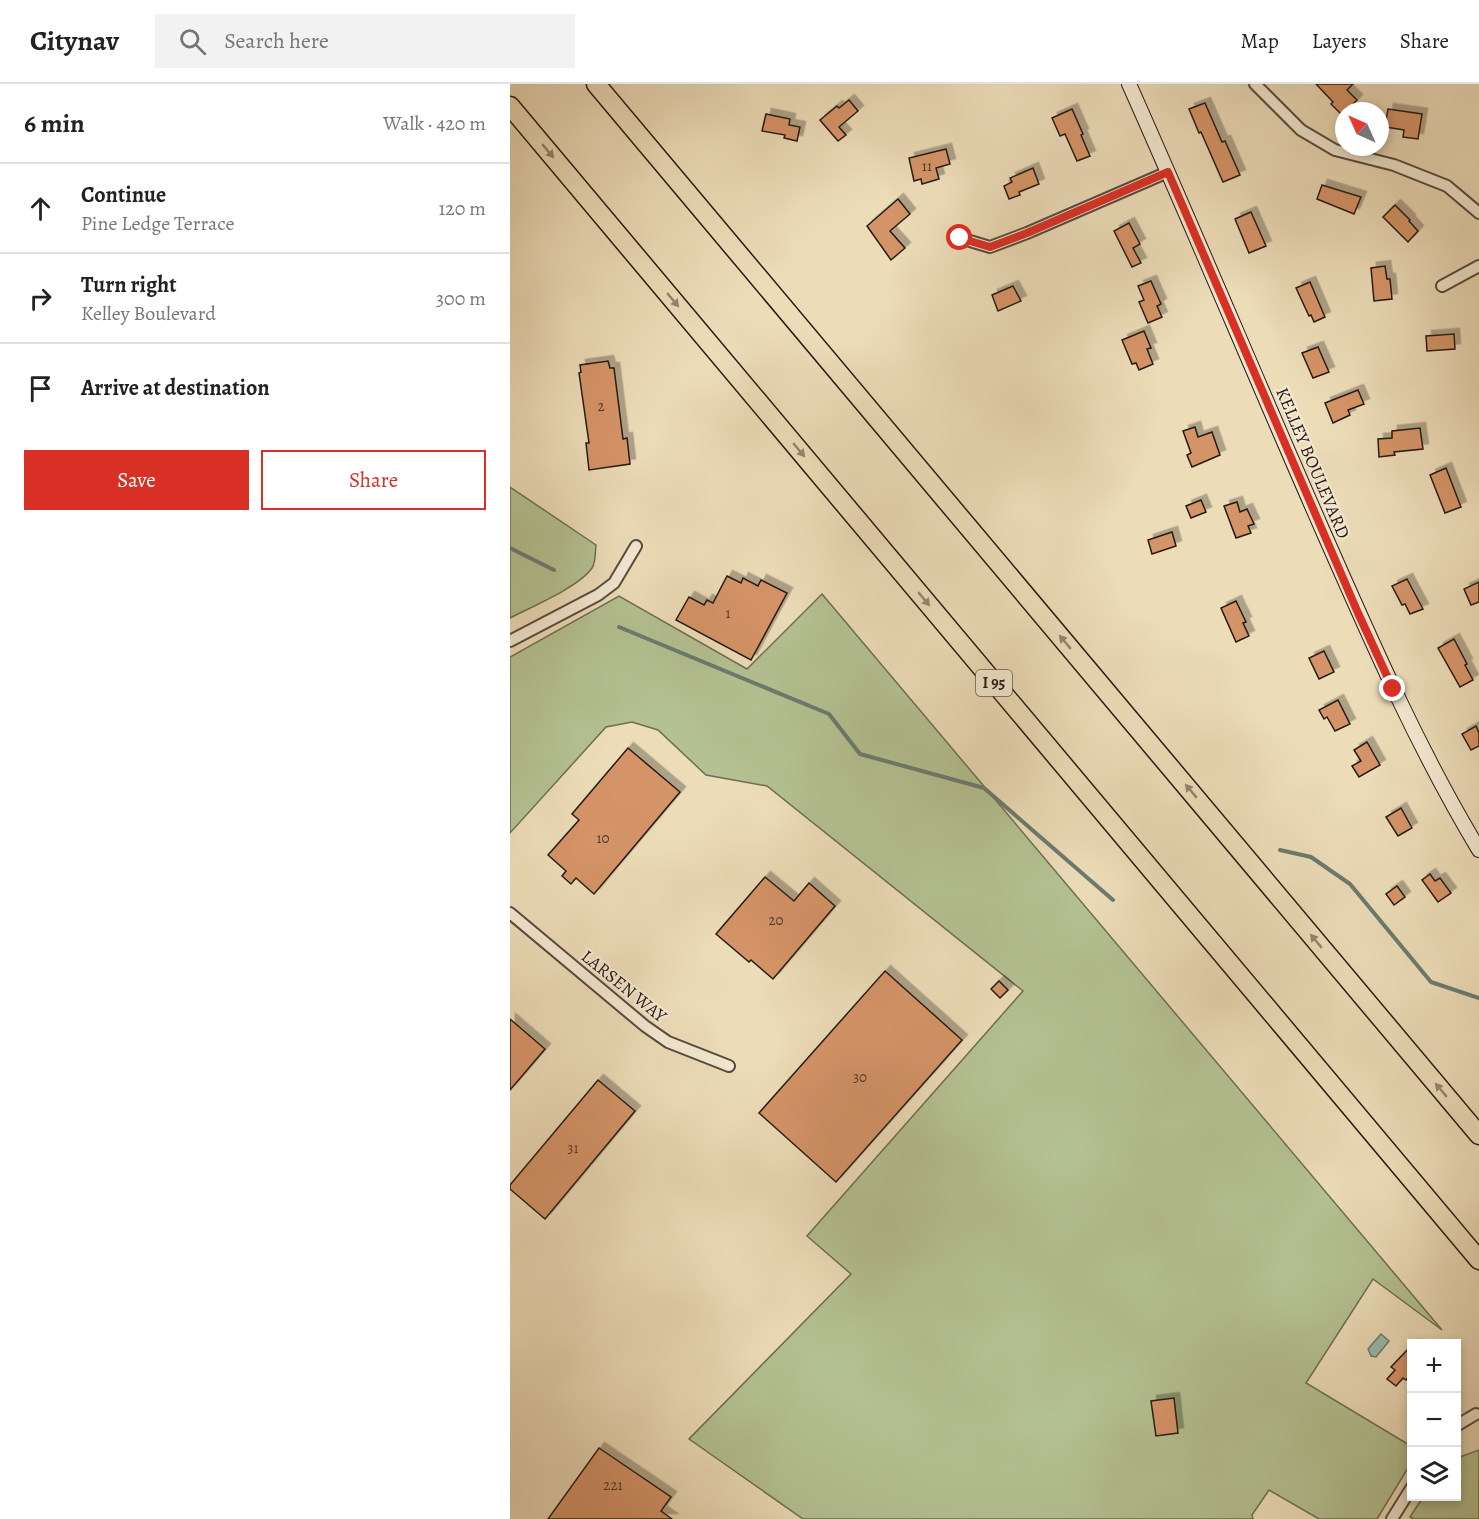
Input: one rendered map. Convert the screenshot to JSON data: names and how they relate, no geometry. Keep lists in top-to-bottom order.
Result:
{
  "streets": {
    "highway": ["I 95"],
    "main road": ["KELLEY BOULEVARD"],
    "street": ["LARSEN WAY"]
  },
  "house_numbers": [
    "11",
    "2",
    "1",
    "10",
    "20",
    "30",
    "31",
    "221"
  ],
  "north": "top left",
  "page": {
    "header": "Citynav",
    "search": "Search here",
    "nav": ["Map", "Layers", "Share"],
    "heading": ["6 min", "Walk · 420 m"],
    "list": [
      ["Continue", "Pine Ledge Terrace", "120 m"],
      ["Turn right", "Kelley Boulevard", "300 m"],
      "Arrive at destination"
    ],
    "buttons": ["Save", "Share"],
    "map_buttons": ["+", "−"]
  }
}
